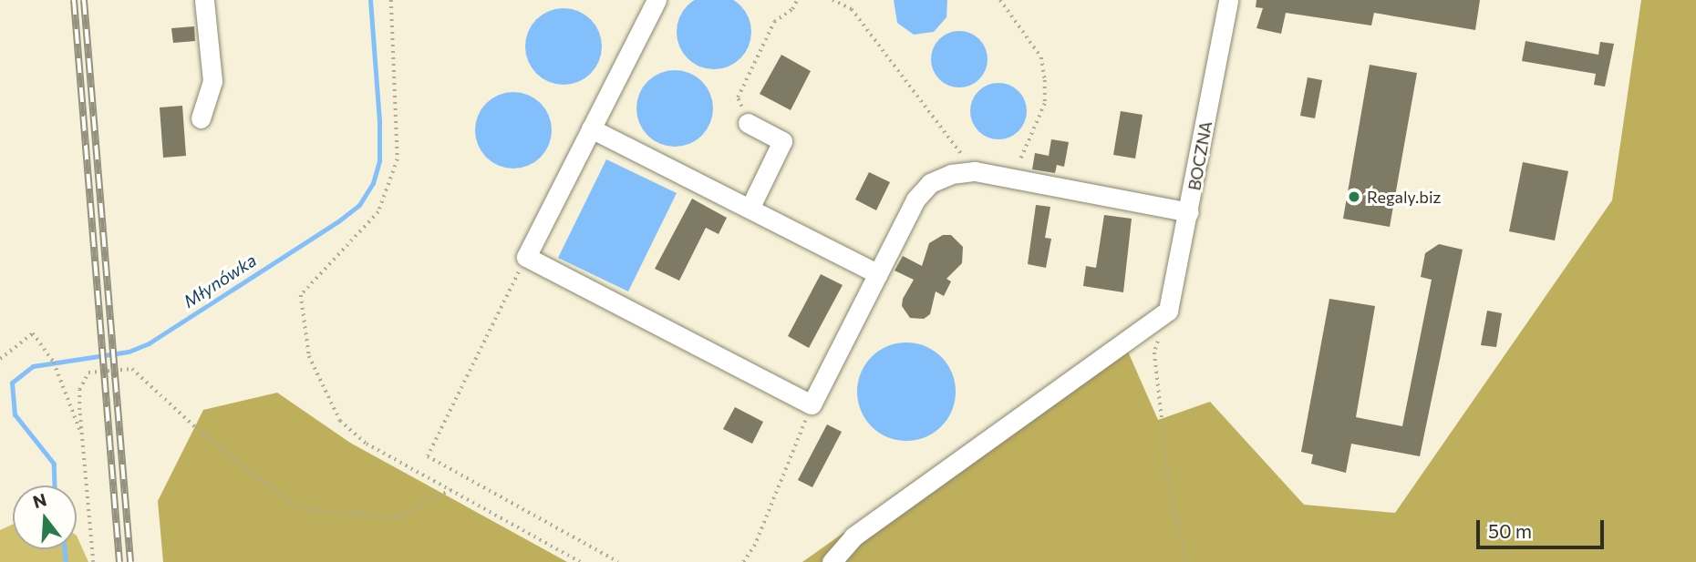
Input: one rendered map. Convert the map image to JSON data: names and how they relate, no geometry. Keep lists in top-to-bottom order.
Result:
{
  "streets": {
    "street": ["BOCZNA"]
  },
  "water": ["Młynówka"],
  "places": ["Regaly.biz"],
  "scale_bar": "50 m",
  "north": "top"
}
